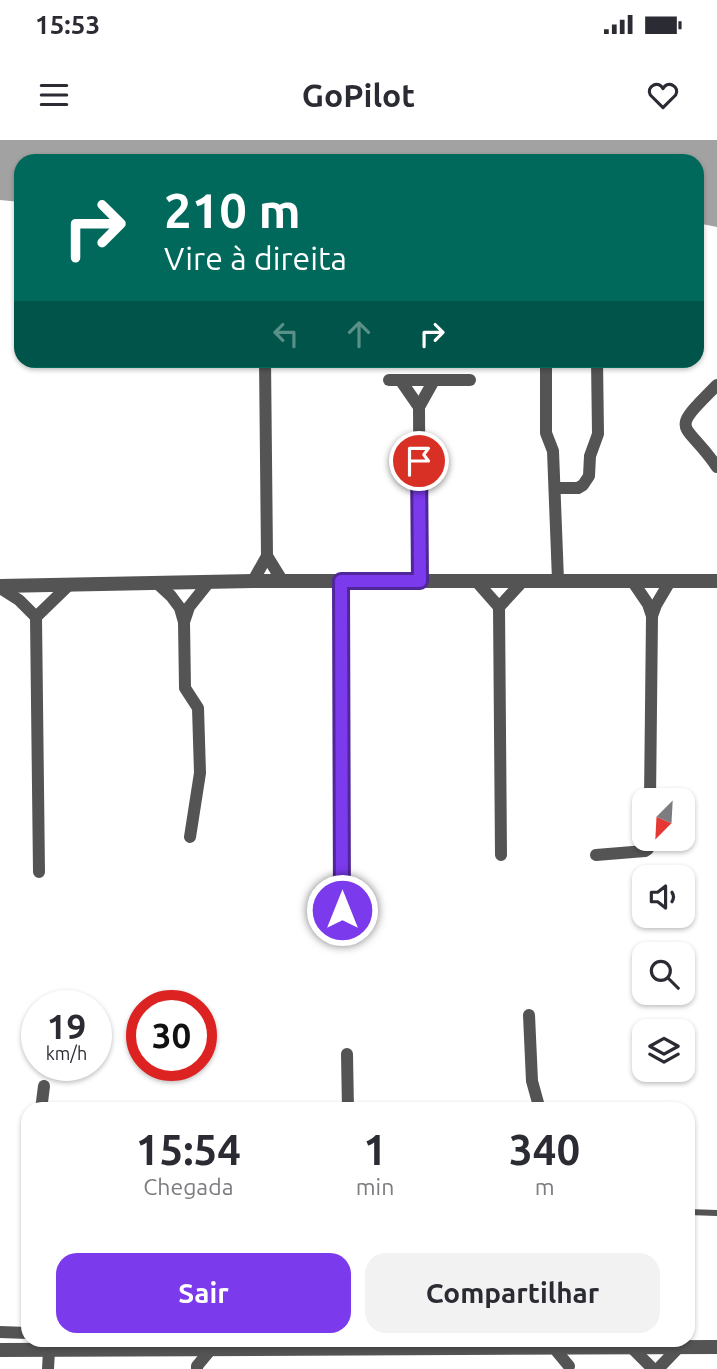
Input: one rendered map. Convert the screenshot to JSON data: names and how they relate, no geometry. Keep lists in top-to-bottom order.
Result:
{
  "north": "bottom left",
  "page": {
    "status": "15:53",
    "header": "GoPilot",
    "turn": ["210 m", "Vire à direita"],
    "speed": "19 km/h",
    "limit": "30",
    "eta": [
      "15:54",
      "Chegada",
      "1",
      "min",
      "340",
      "m"
    ],
    "buttons": ["Sair", "Compartilhar"]
  }
}
